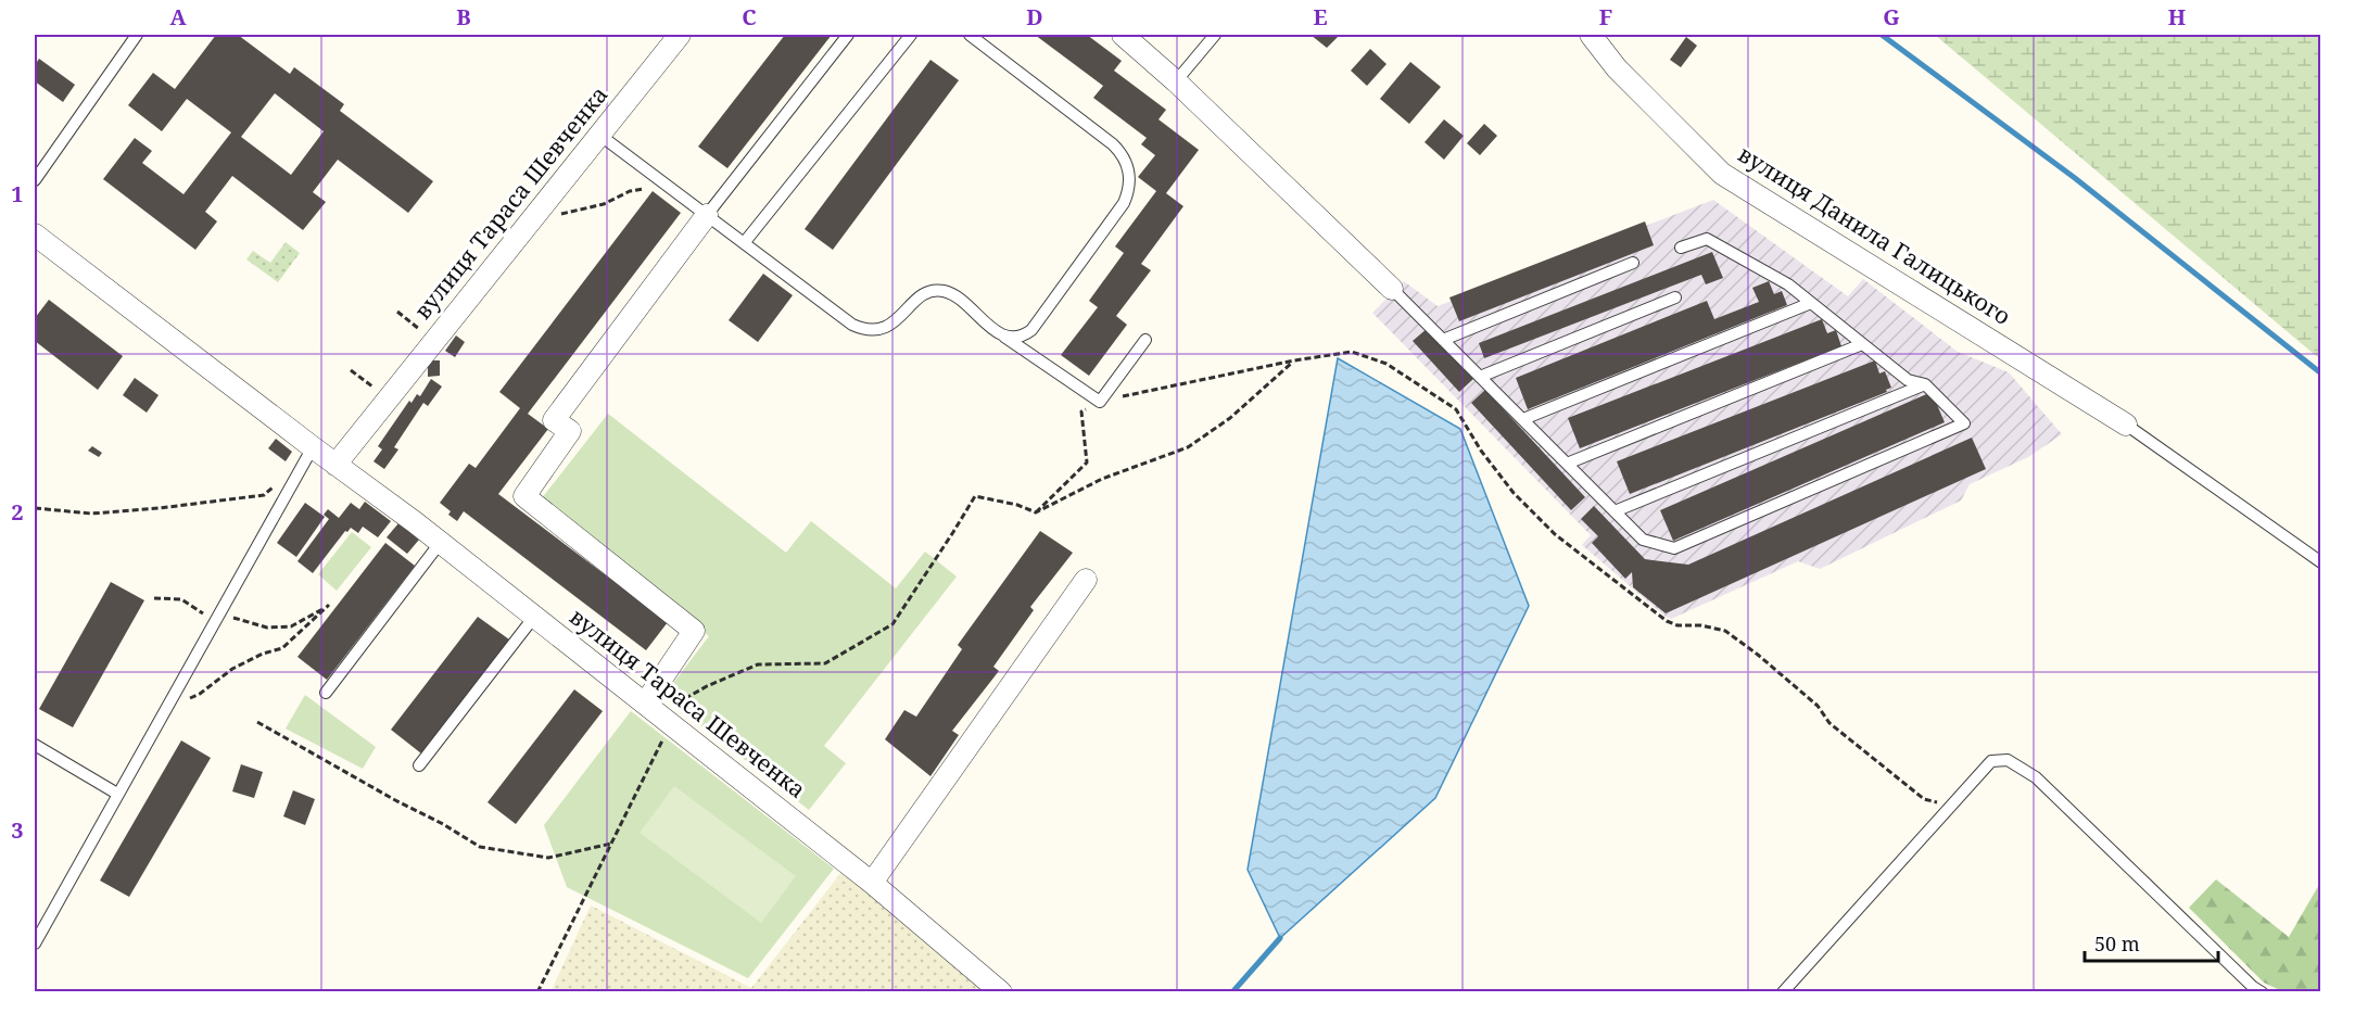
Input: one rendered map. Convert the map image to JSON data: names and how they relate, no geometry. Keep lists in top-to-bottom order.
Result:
{
  "streets": {
    "street": ["вулиця Тараса Шевченка", "вулиця Данила Галицького"]
  },
  "scale_bar": "50 m",
  "grid": {
    "columns": [
      "A",
      "B",
      "C",
      "D",
      "E",
      "F",
      "G",
      "H"
    ],
    "rows": ["1", "2", "3"]
  }
}
